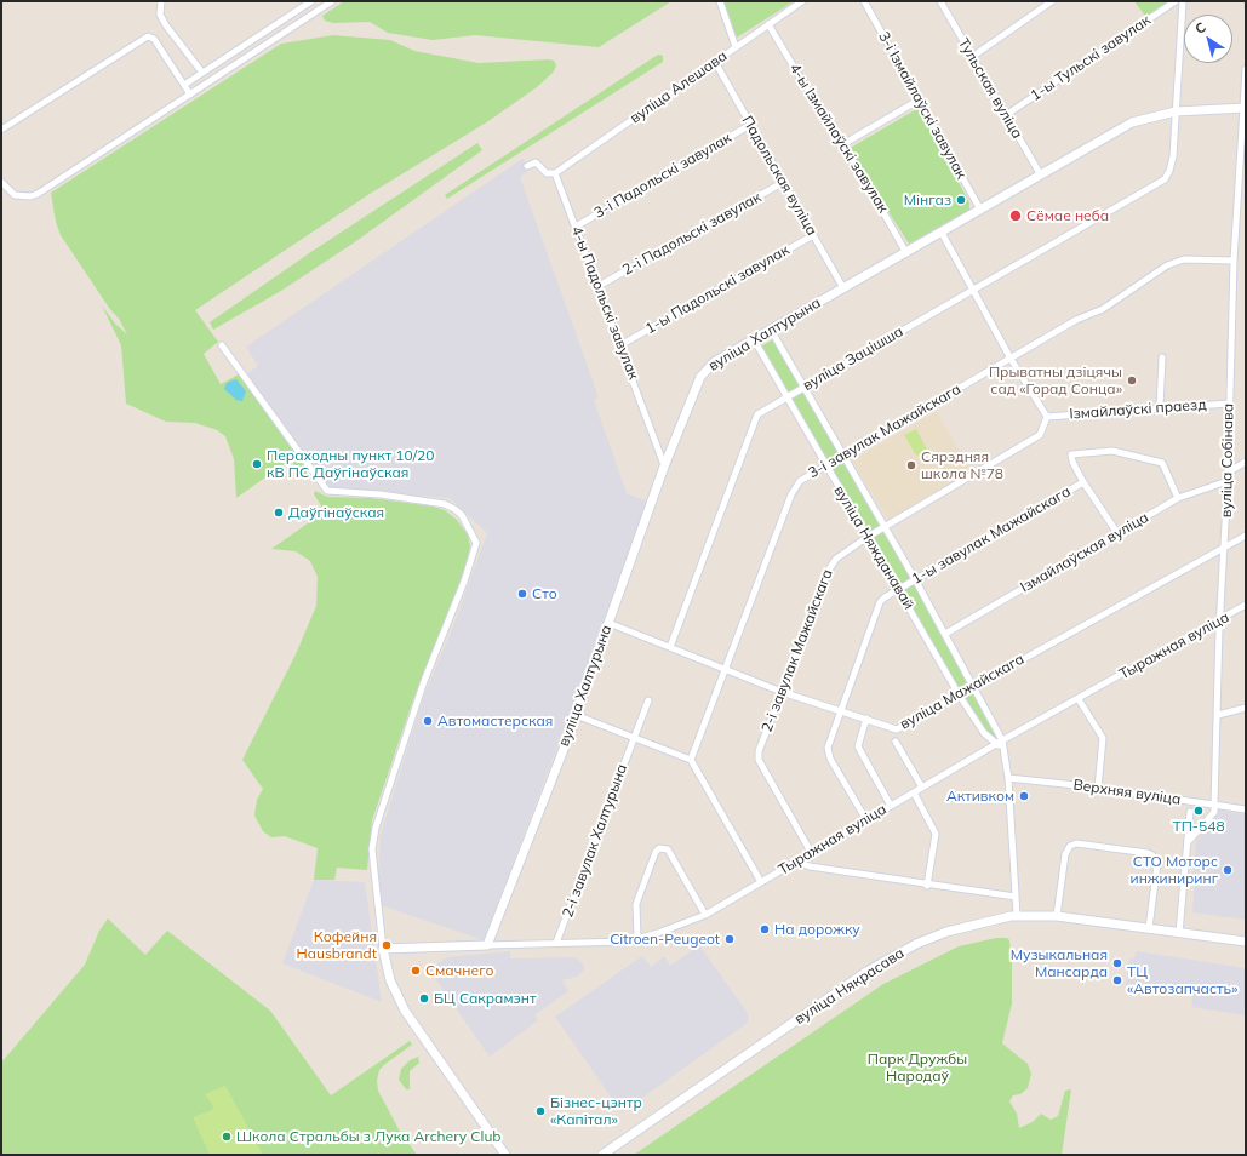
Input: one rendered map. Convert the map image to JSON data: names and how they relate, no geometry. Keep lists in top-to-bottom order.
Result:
{
  "streets": {
    "street": [
      "1-ы Тульскі завулак",
      "вуліца Алешава",
      "Тульская вуліца",
      "3-і Ізмайлаўскі завулак",
      "4-ы Ізмайлаўскі завулак",
      "3-і Падольскі завулак",
      "Падольская вуліца",
      "2-і Падольскі завулак",
      "1-ы Падольскі завулак",
      "4-ы Падольскі завулак",
      "вуліца Халтурына",
      "вуліца Зацішша",
      "Ізмайлаўскі праезд",
      "3-і завулак Мажайскага",
      "вуліца Собінава",
      "1-ы завулак Мажайскага",
      "вуліца Няжданавай",
      "Ізмайлаўская вуліца",
      "Тыражная вуліца",
      "2-і завулак Мажайскага",
      "вуліца Мажайскага",
      "Верхняя вуліца",
      "2-і завулак Халтурына",
      "вуліца Някрасава"
    ]
  },
  "crossings": [
    ["1-ы Тульскі завулак", "Тульская вуліца"],
    ["вуліца Алешава", "4-ы Ізмайлаўскі завулак"],
    ["вуліца Алешава", "Падольская вуліца"],
    ["вуліца Алешава", "4-ы Падольскі завулак"],
    ["Тульская вуліца", "вуліца Халтурына"],
    ["3-і Ізмайлаўскі завулак", "вуліца Халтурына"],
    ["4-ы Ізмайлаўскі завулак", "вуліца Халтурына"],
    ["3-і Падольскі завулак", "Падольская вуліца"],
    ["3-і Падольскі завулак", "4-ы Падольскі завулак"],
    ["Падольская вуліца", "2-і Падольскі завулак"],
    ["Падольская вуліца", "1-ы Падольскі завулак"],
    ["Падольская вуліца", "вуліца Халтурына"],
    ["2-і Падольскі завулак", "4-ы Падольскі завулак"],
    ["1-ы Падольскі завулак", "4-ы Падольскі завулак"],
    ["4-ы Падольскі завулак", "вуліца Халтурына"],
    ["вуліца Халтурына", "вуліца Зацішша"],
    ["вуліца Халтурына", "вуліца Собінава"],
    ["вуліца Халтурына", "вуліца Няжданавай"],
    ["вуліца Халтурына", "Тыражная вуліца"],
    ["вуліца Халтурына", "вуліца Мажайскага"],
    ["вуліца Зацішша", "вуліца Няжданавай"],
    ["вуліца Зацішша", "вуліца Мажайскага"],
    ["Ізмайлаўскі праезд", "вуліца Собінава"],
    ["Ізмайлаўскі праезд", "2-і завулак Мажайскага"],
    ["3-і завулак Мажайскага", "вуліца Собінава"],
    ["3-і завулак Мажайскага", "вуліца Няжданавай"],
    ["3-і завулак Мажайскага", "вуліца Мажайскага"],
    ["вуліца Собінава", "Ізмайлаўская вуліца"],
    ["вуліца Собінава", "Тыражная вуліца"],
    ["вуліца Собінава", "вуліца Мажайскага"],
    ["вуліца Собінава", "Верхняя вуліца"],
    ["1-ы завулак Мажайскага", "вуліца Няжданавай"],
    ["1-ы завулак Мажайскага", "Тыражная вуліца"],
    ["1-ы завулак Мажайскага", "вуліца Мажайскага"],
    ["вуліца Няжданавай", "Ізмайлаўская вуліца"],
    ["вуліца Няжданавай", "Тыражная вуліца"],
    ["вуліца Няжданавай", "2-і завулак Мажайскага"],
    ["вуліца Няжданавай", "вуліца Мажайскага"],
    ["вуліца Няжданавай", "Верхняя вуліца"],
    ["вуліца Няжданавай", "вуліца Някрасава"],
    ["Тыражная вуліца", "2-і завулак Мажайскага"],
    ["Тыражная вуліца", "2-і завулак Халтурына"],
    ["2-і завулак Мажайскага", "вуліца Мажайскага"]
  ],
  "parks": ["Парк Дружбы Народаў"],
  "places": [
    "Мінгаз",
    "Сёмае неба",
    "Прыватны дзіцячы сад «Горад Сонца»",
    "Пераходны пункт 10/20 кВ ПС Даўгінаўская",
    "Сярэдняя школа №78",
    "Даўгінаўская",
    "Сто",
    "Автомастерская",
    "Активком",
    "ТП-548",
    "СТО Моторс инжиниринг",
    "На дорожку",
    "Citroen-Peugeot",
    "Кофейня Hausbrandt",
    "Музыкальная Мансарда",
    "Смачнего",
    "ТЦ «Автозапчасть»",
    "БЦ Сакрамэнт",
    "Бізнес-цэнтр «Капітал»",
    "Школа Стральбы з Лука Archery Club"
  ],
  "north": "top left"
}
